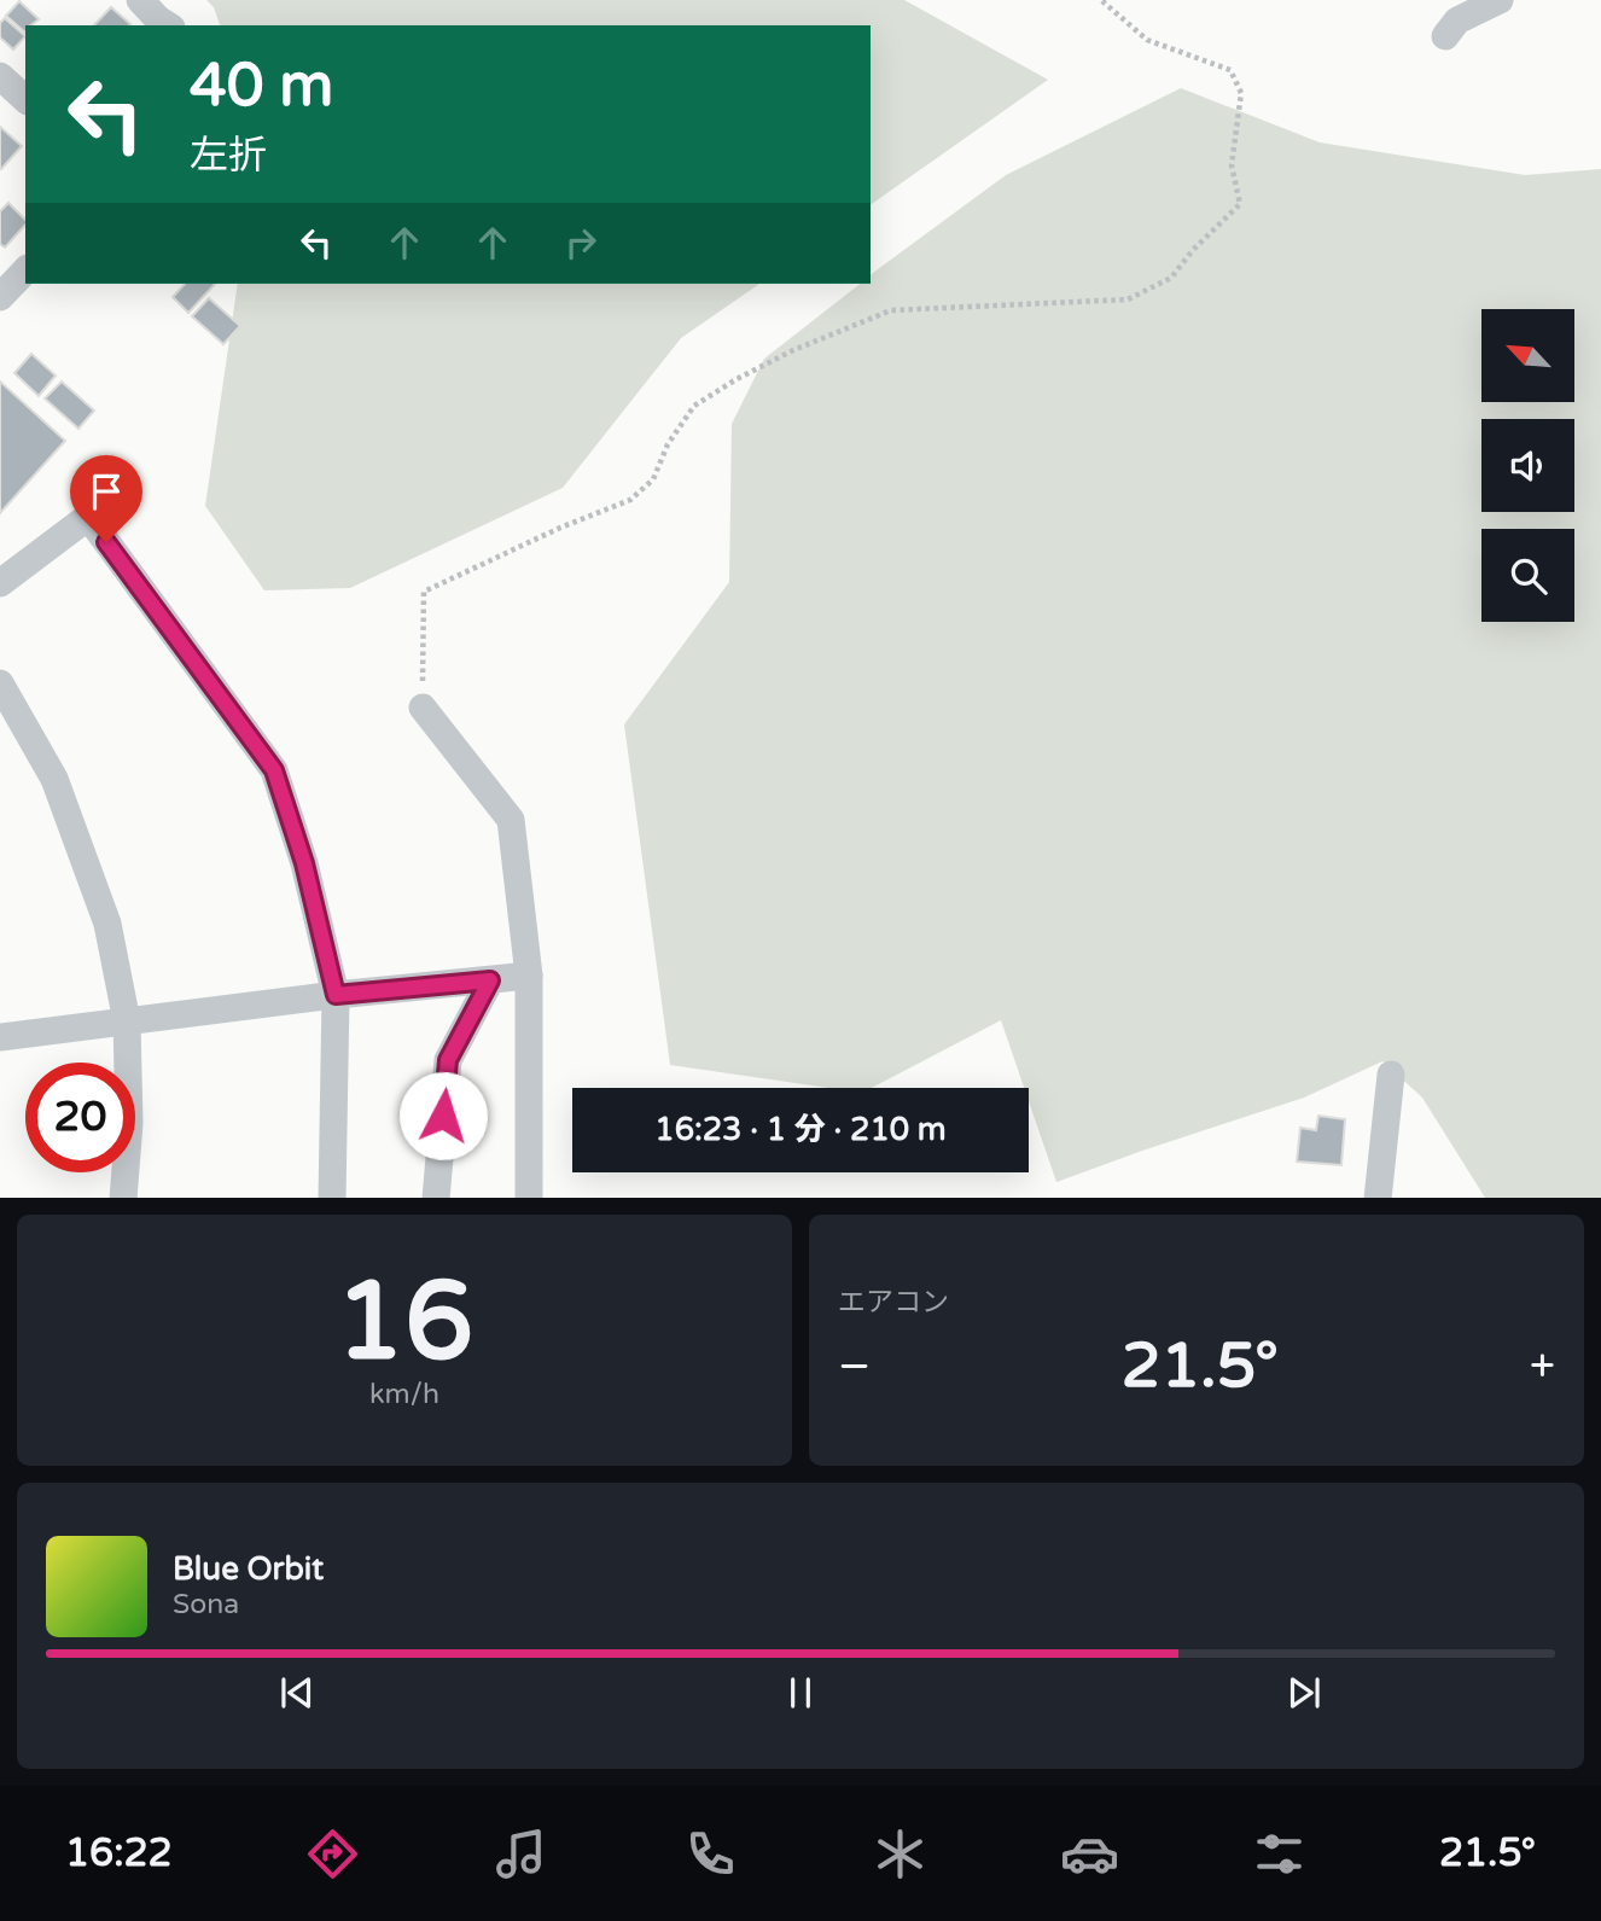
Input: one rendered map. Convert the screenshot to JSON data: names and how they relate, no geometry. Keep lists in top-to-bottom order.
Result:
{
  "north": "top left",
  "page": {
    "turn": ["40 m", "左折"],
    "limit": "20",
    "trip": "16:23 · 1 分 · 210 m",
    "tile": [
      ["16", "km/h"],
      "エアコン"
    ],
    "heat": ["−", "21.5°", "+"],
    "song": ["Blue Orbit", "Sona"],
    "tabs": ["16:22", "21.5°"]
  }
}
